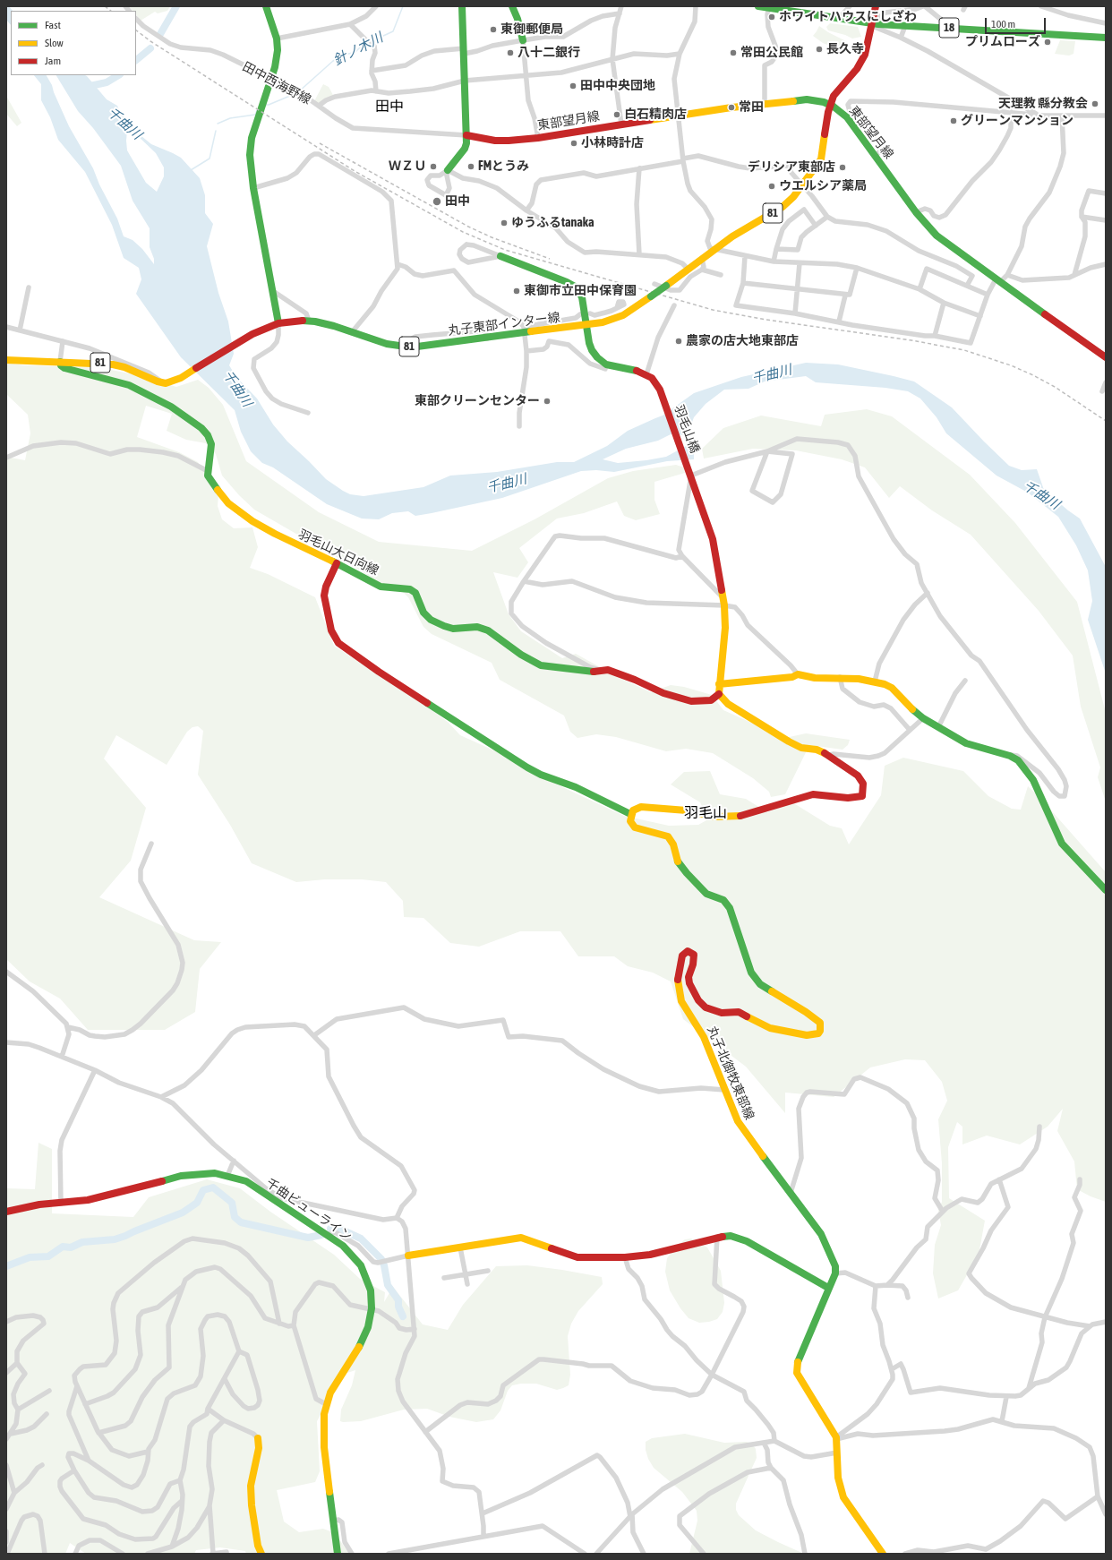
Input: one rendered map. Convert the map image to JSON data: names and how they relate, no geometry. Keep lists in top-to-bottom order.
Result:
{
  "streets": {
    "main road": [
      "18",
      "東部望月線",
      "81",
      "丸子東部インター線",
      "羽毛山橋",
      "羽毛山大日向線",
      "丸子北御牧東部線",
      "千曲ビューライン"
    ],
    "street": ["田中西海野線"]
  },
  "crossings": [
    ["18", "81"],
    ["18", "丸子東部インター線"],
    ["田中西海野線", "東部望月線"],
    ["東部望月線", "丸子東部インター線"],
    ["81", "丸子東部インター線"]
  ],
  "districts": ["田中", "羽毛山"],
  "water": ["針ノ木川", "千曲川"],
  "places": [
    "ホワイトハウスにしざわ",
    "東御郵便局",
    "プリムローズ",
    "長久寺",
    "八十二銀行",
    "常田公民館",
    "田中中央団地",
    "天理教 縣分教会",
    "常田",
    "白石精肉店",
    "グリーンマンション",
    "小林時計店",
    "ＷＺＵ",
    "FMとうみ",
    "デリシア東部店",
    "ウエルシア薬局",
    "田中",
    "ゆうふるtanaka",
    "東御市立田中保育園",
    "農家の店大地東部店",
    "東部クリーンセンター"
  ],
  "legend": ["Fast", "Slow", "Jam"],
  "scale_bar": "100 m"
}
